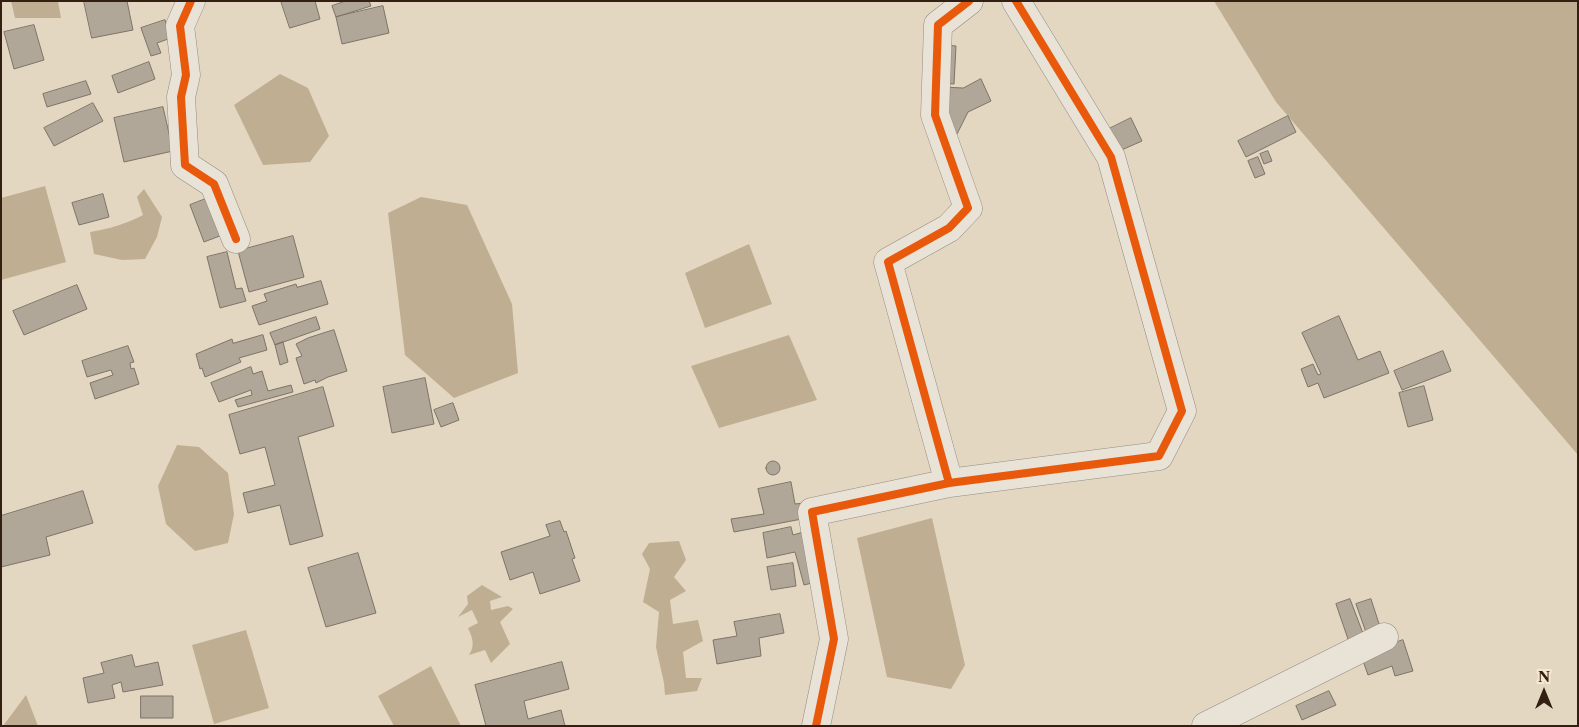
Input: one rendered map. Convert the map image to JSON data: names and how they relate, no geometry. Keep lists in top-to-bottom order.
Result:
{
  "north": "top"
}
